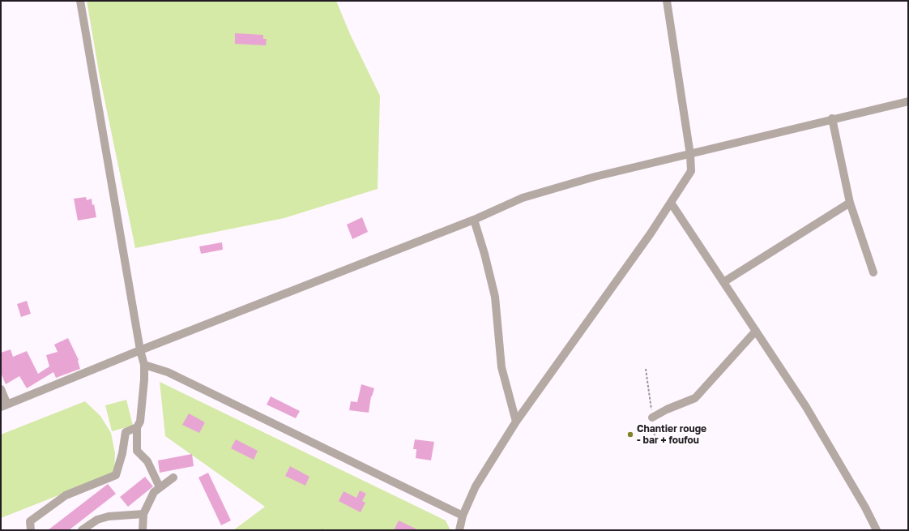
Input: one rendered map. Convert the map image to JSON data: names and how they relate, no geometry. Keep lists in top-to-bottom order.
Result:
{
  "places": ["Chantier rouge - bar + foufou"]
}
